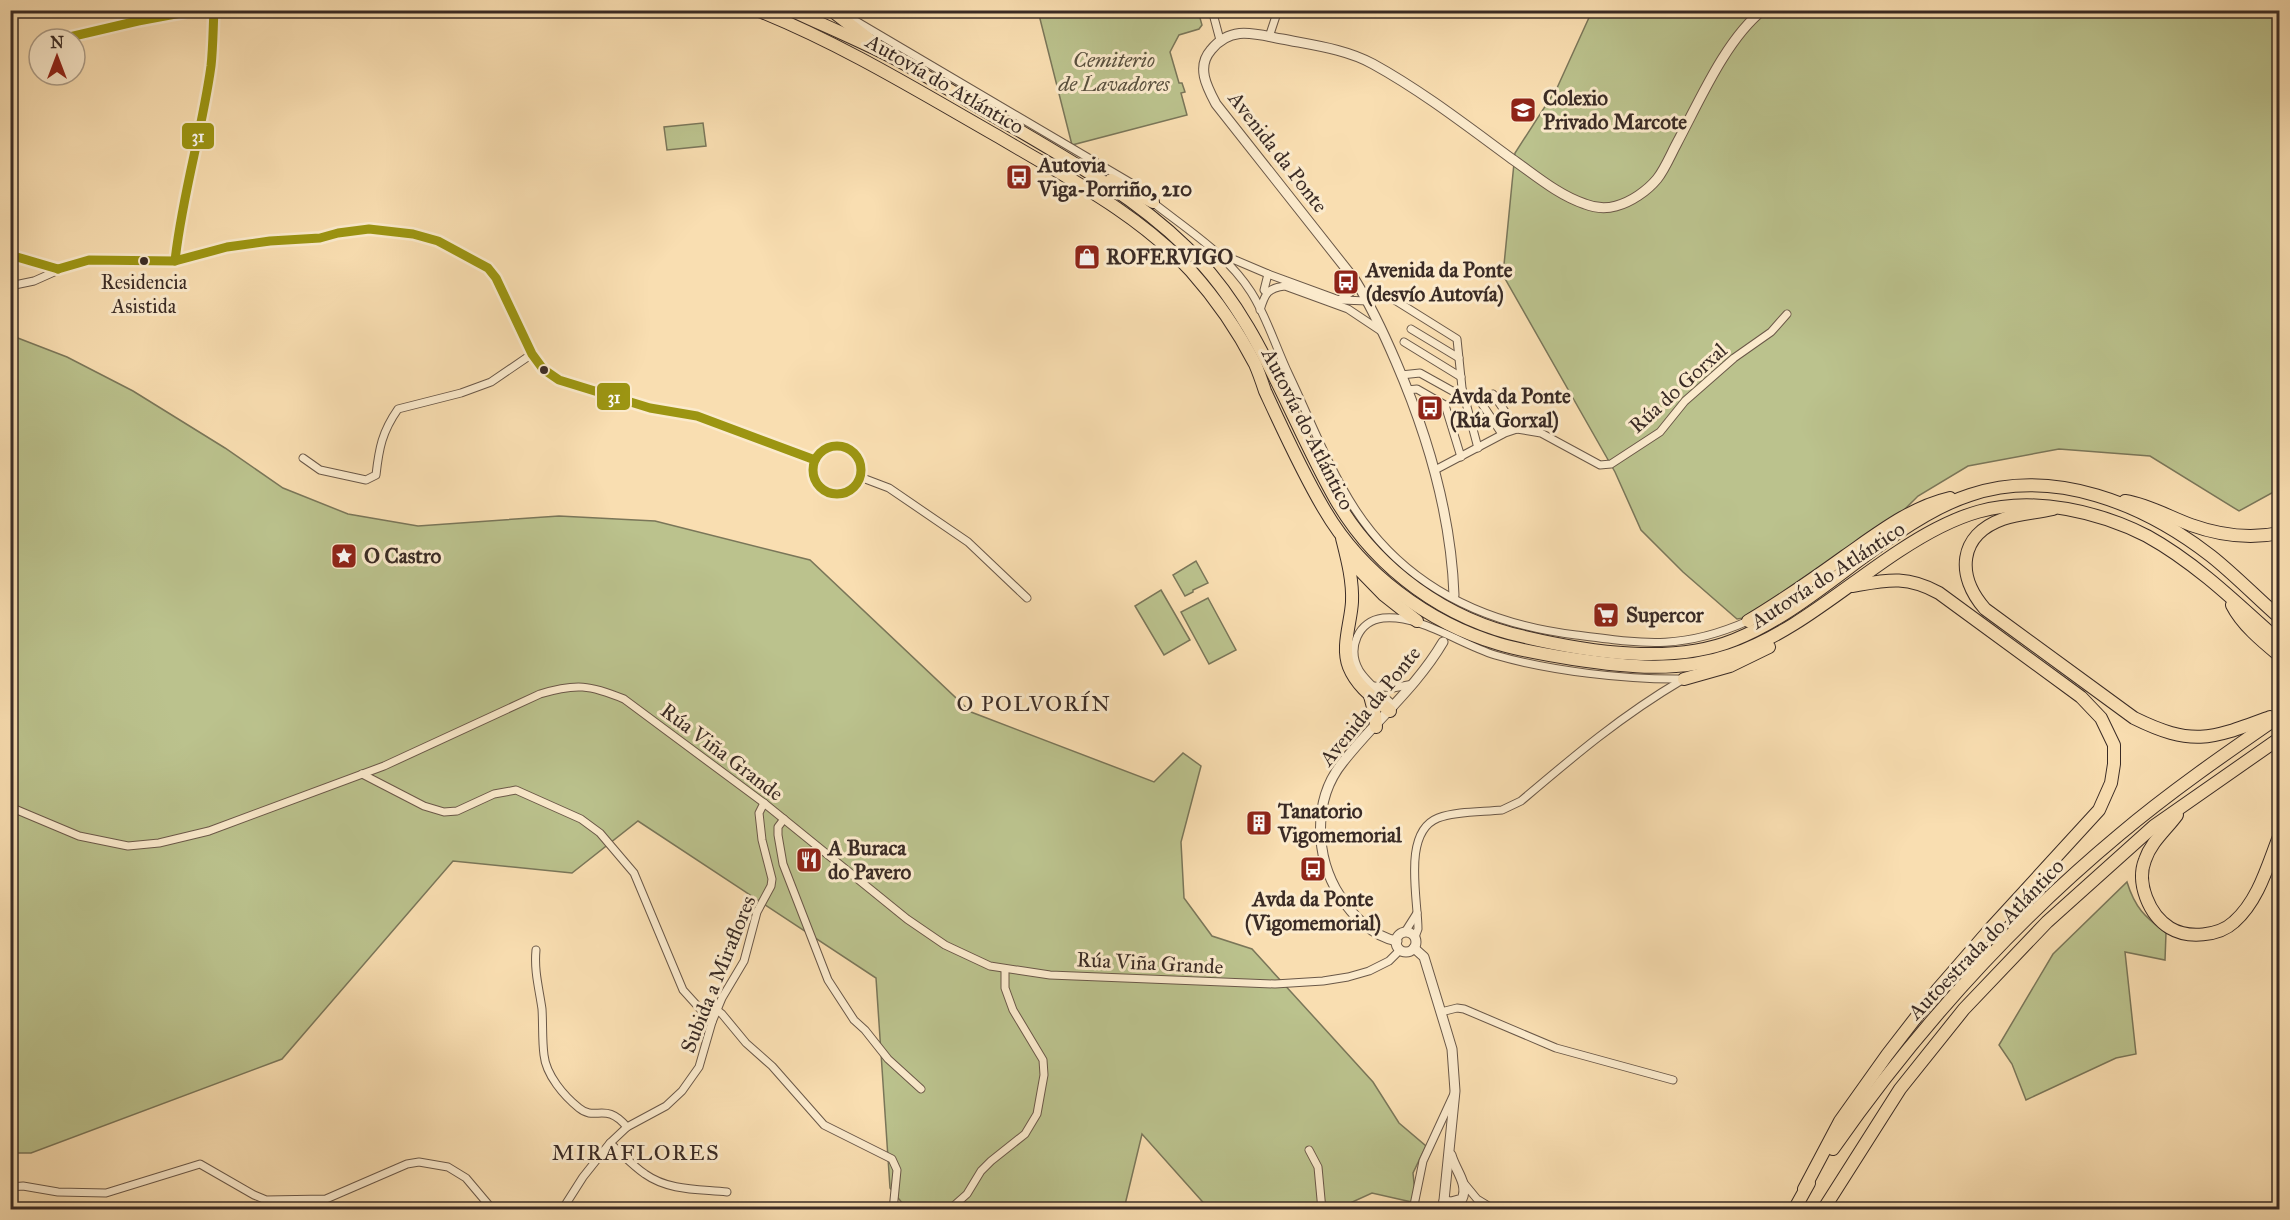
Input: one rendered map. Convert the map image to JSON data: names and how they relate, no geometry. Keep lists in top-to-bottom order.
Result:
{
  "streets": {
    "highway": ["Autovía do Atlántico", "Autoestrada do Atlántico"],
    "street": [
      "Avenida da Ponte",
      "Rúa do Gorxal",
      "Rúa Viña Grande",
      "Subida a Miraflores"
    ]
  },
  "crossings": [
    ["Avenida da Ponte", "Rúa Viña Grande"],
    ["Rúa Viña Grande", "Subida a Miraflores"]
  ],
  "districts": ["O POLVORÍN", "MIRAFLORES"],
  "parks": ["Cemiterio de Lavadores"],
  "places": {
    "school or university": ["Colexio Privado Marcote"],
    "bus stop": [
      "Autovia Viga-Porriño, 210",
      "Avenida da Ponte (desvío Autovía)",
      "Avda da Ponte (Rúa Gorxal)",
      "Avda da Ponte (Vigomemorial)"
    ],
    "shop": ["ROFERVIGO"],
    "other": ["Residencia Asistida"],
    "place": ["O Castro"],
    "supermarket": ["Supercor"],
    "building": ["Tanatorio Vigomemorial"],
    "restaurant": ["A Buraca do Pavero"]
  },
  "lines": ["transit line 31"],
  "north": "top"
}
